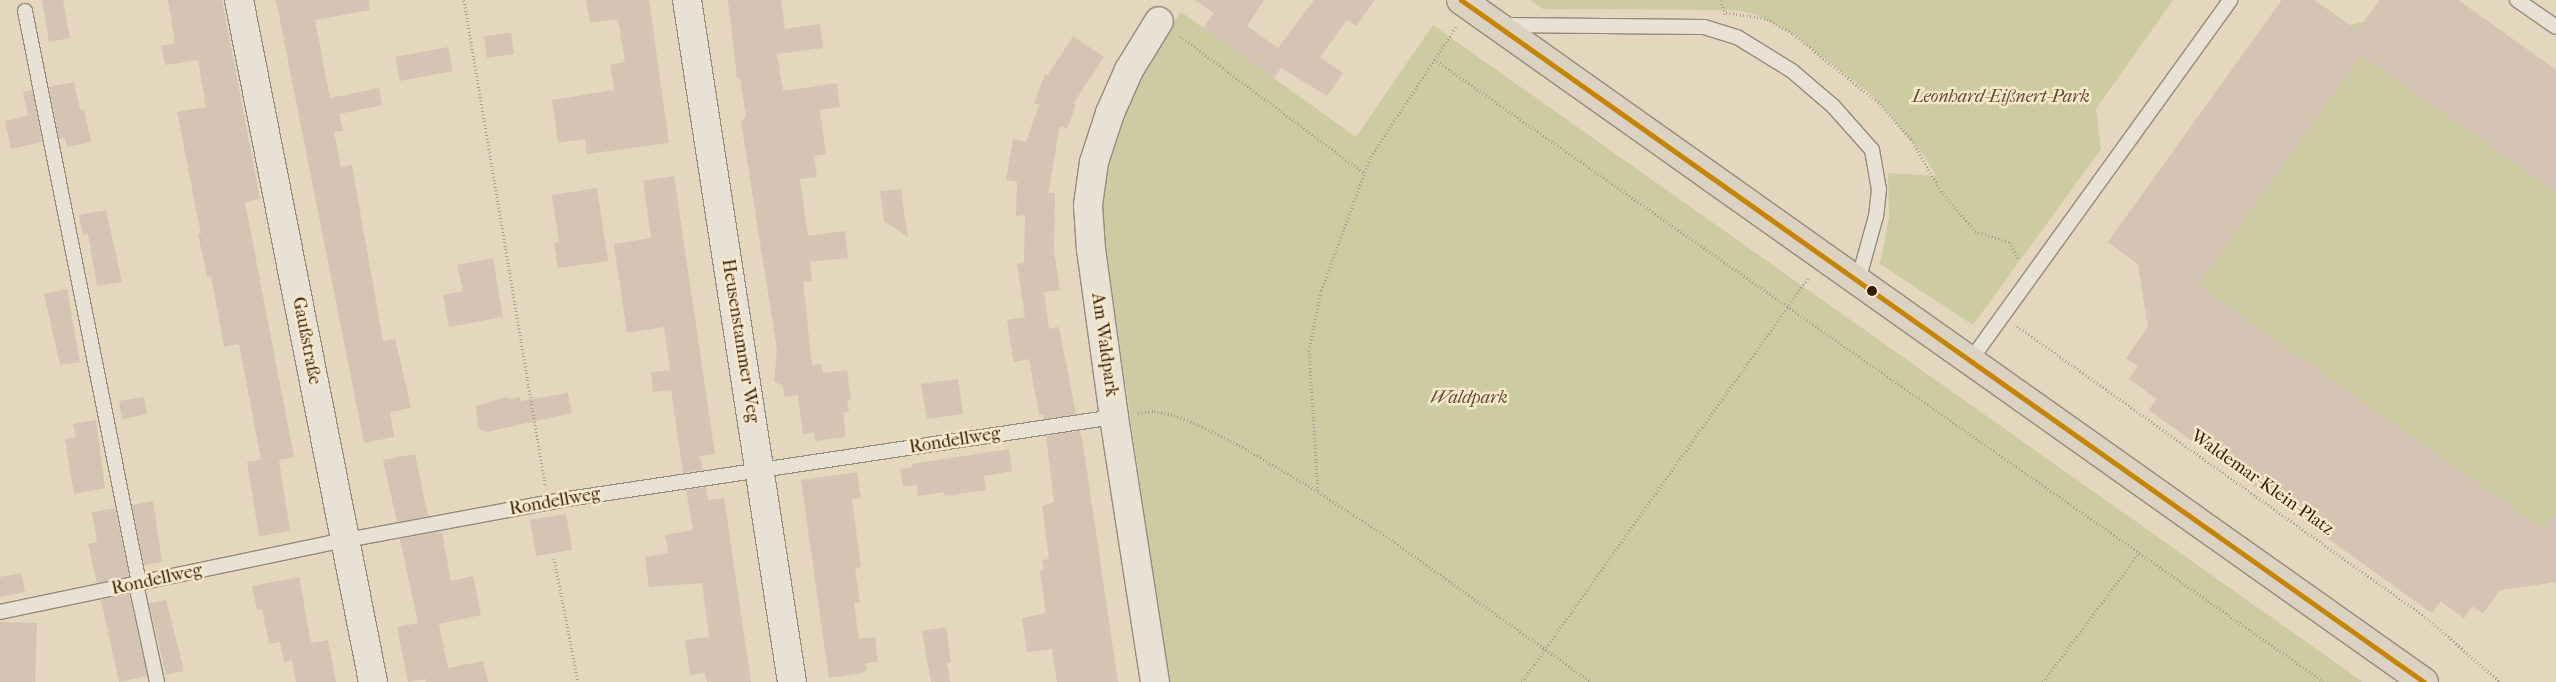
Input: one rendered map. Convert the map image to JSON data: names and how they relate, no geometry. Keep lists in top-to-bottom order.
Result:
{
  "streets": {
    "street": ["Gaußstraße", "Heusenstammer Weg", "Am Waldpark"],
    "lane": ["Rondellweg"],
    "path": ["Waldemar-Klein-Platz"]
  },
  "crossings": [
    ["Gaußstraße", "Rondellweg"],
    ["Heusenstammer Weg", "Rondellweg"],
    ["Am Waldpark", "Rondellweg"]
  ],
  "parks": ["Leonhard-Eißnert-Park", "Waldpark"]
}
